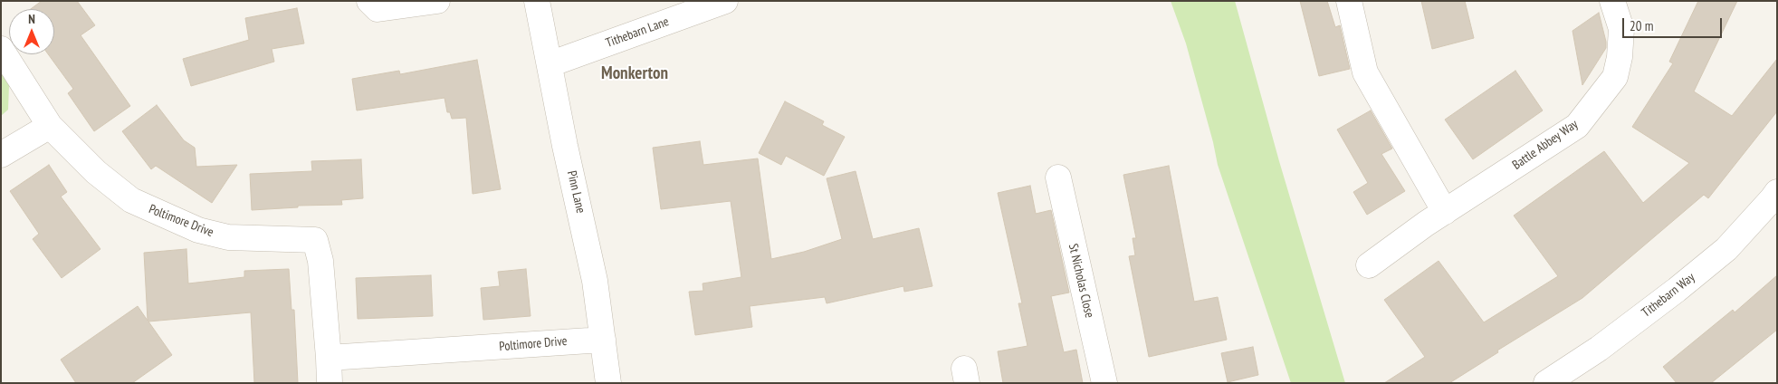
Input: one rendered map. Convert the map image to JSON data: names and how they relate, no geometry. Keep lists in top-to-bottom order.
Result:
{
  "streets": {
    "street": [
      "Tithebarn Lane",
      "Battle Abbey Way",
      "Pinn Lane",
      "Poltimore Drive",
      "St Nicholas Close",
      "Tithebarn Way"
    ]
  },
  "crossings": [
    ["Tithebarn Lane", "Pinn Lane"],
    ["Pinn Lane", "Poltimore Drive"]
  ],
  "districts": ["Monkerton"],
  "scale_bar": "20 m",
  "north": "top"
}
